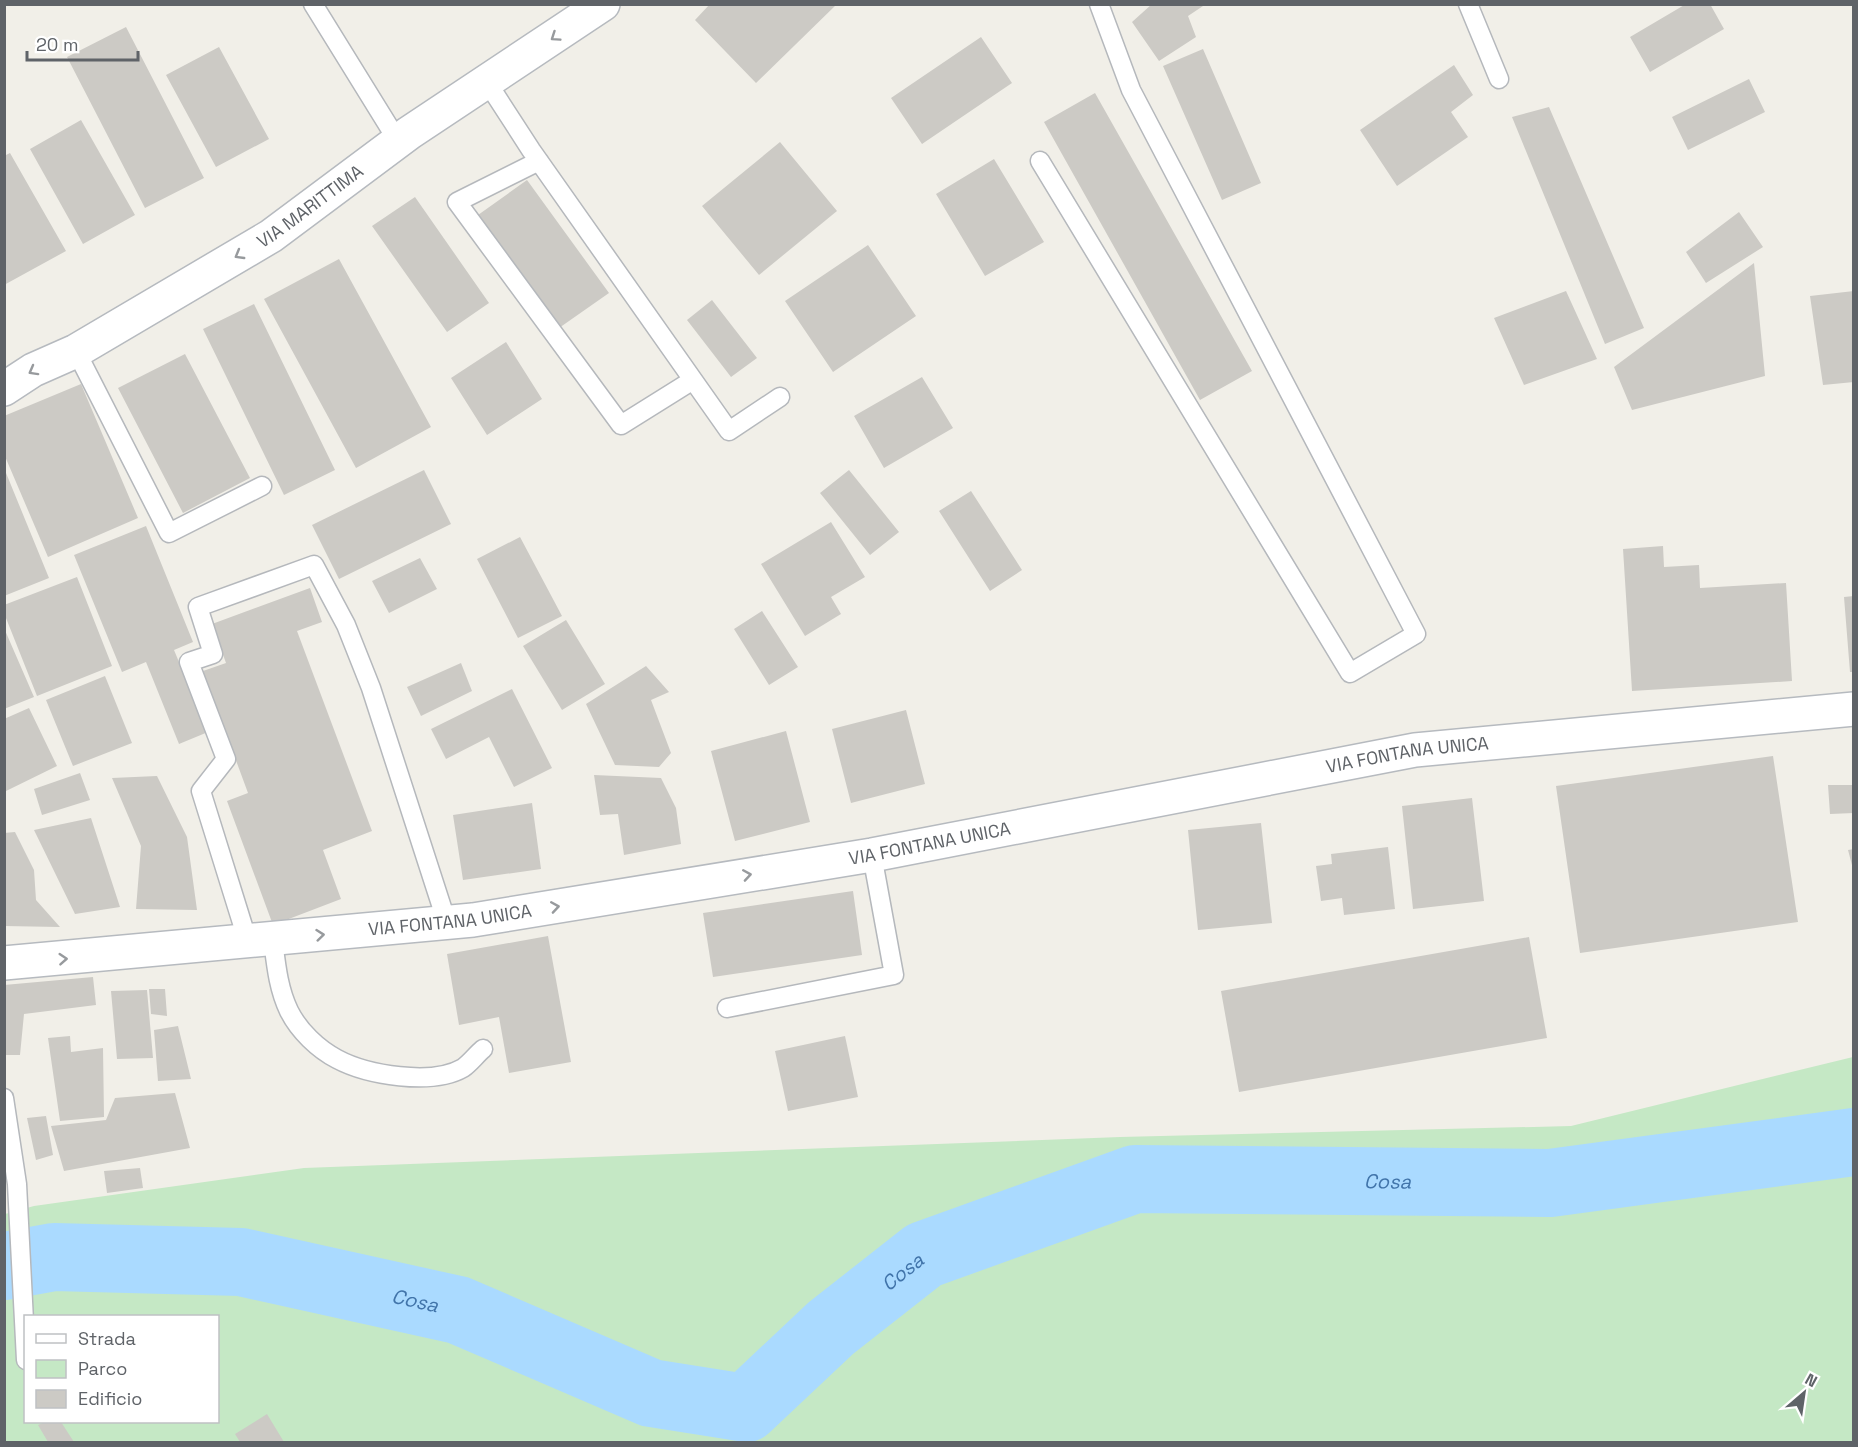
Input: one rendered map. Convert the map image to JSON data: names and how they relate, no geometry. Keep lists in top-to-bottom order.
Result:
{
  "streets": {
    "main road": ["VIA MARITTIMA", "VIA FONTANA UNICA"]
  },
  "one_way": ["VIA MARITTIMA", "VIA FONTANA UNICA"],
  "water": ["Cosa"],
  "legend": ["Strada", "Parco", "Edificio"],
  "scale_bar": "20 m",
  "north": "top right"
}
